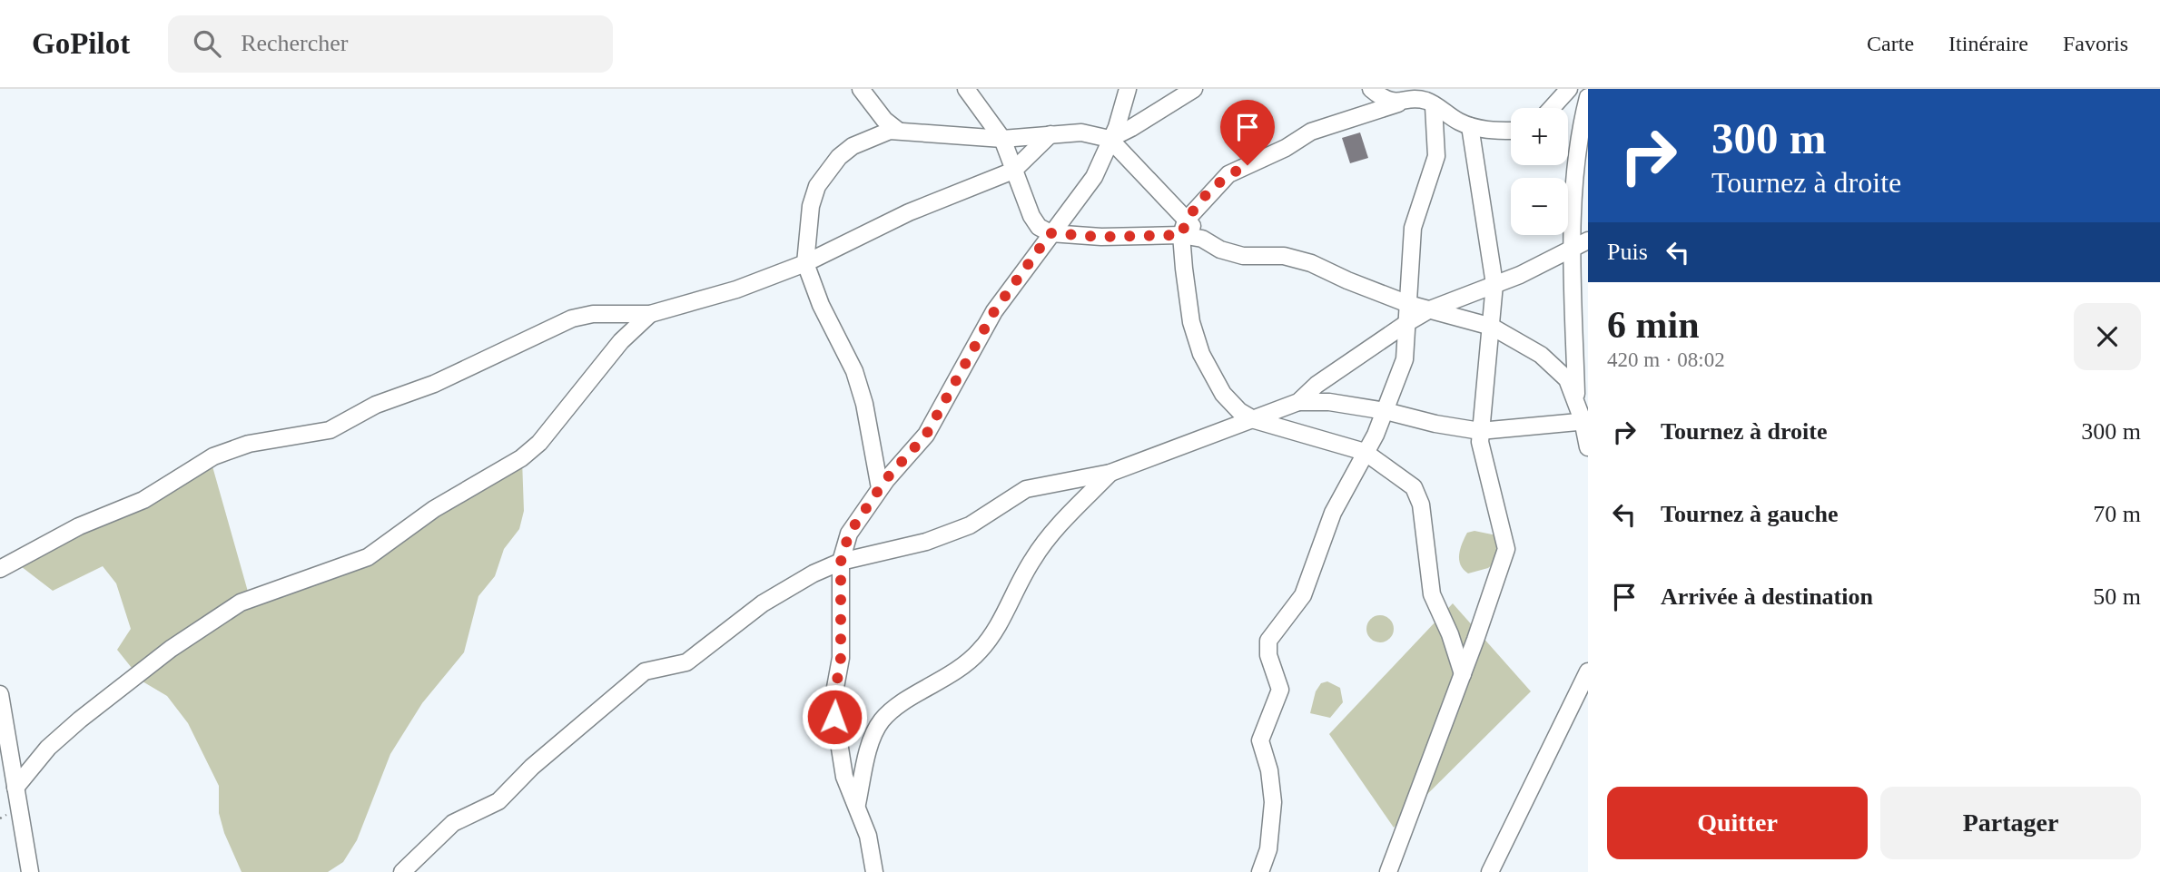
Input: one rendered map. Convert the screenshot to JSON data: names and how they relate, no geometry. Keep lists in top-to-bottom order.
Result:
{
  "page": {
    "header": "GoPilot",
    "search": "Rechercher",
    "nav": ["Carte", "Itinéraire", "Favoris"],
    "turn": ["300 m", "Tournez à droite"],
    "map_buttons": ["+", "−"],
    "then": "Puis",
    "heading": ["6 min", "420 m · 08:02"],
    "list": [
      {
        "name": "Tournez à droite",
        "value": "300 m"
      },
      {
        "name": "Tournez à gauche",
        "value": "70 m"
      },
      {
        "name": "Arrivée à destination",
        "value": "50 m"
      }
    ],
    "buttons": ["Quitter", "Partager"]
  }
}
